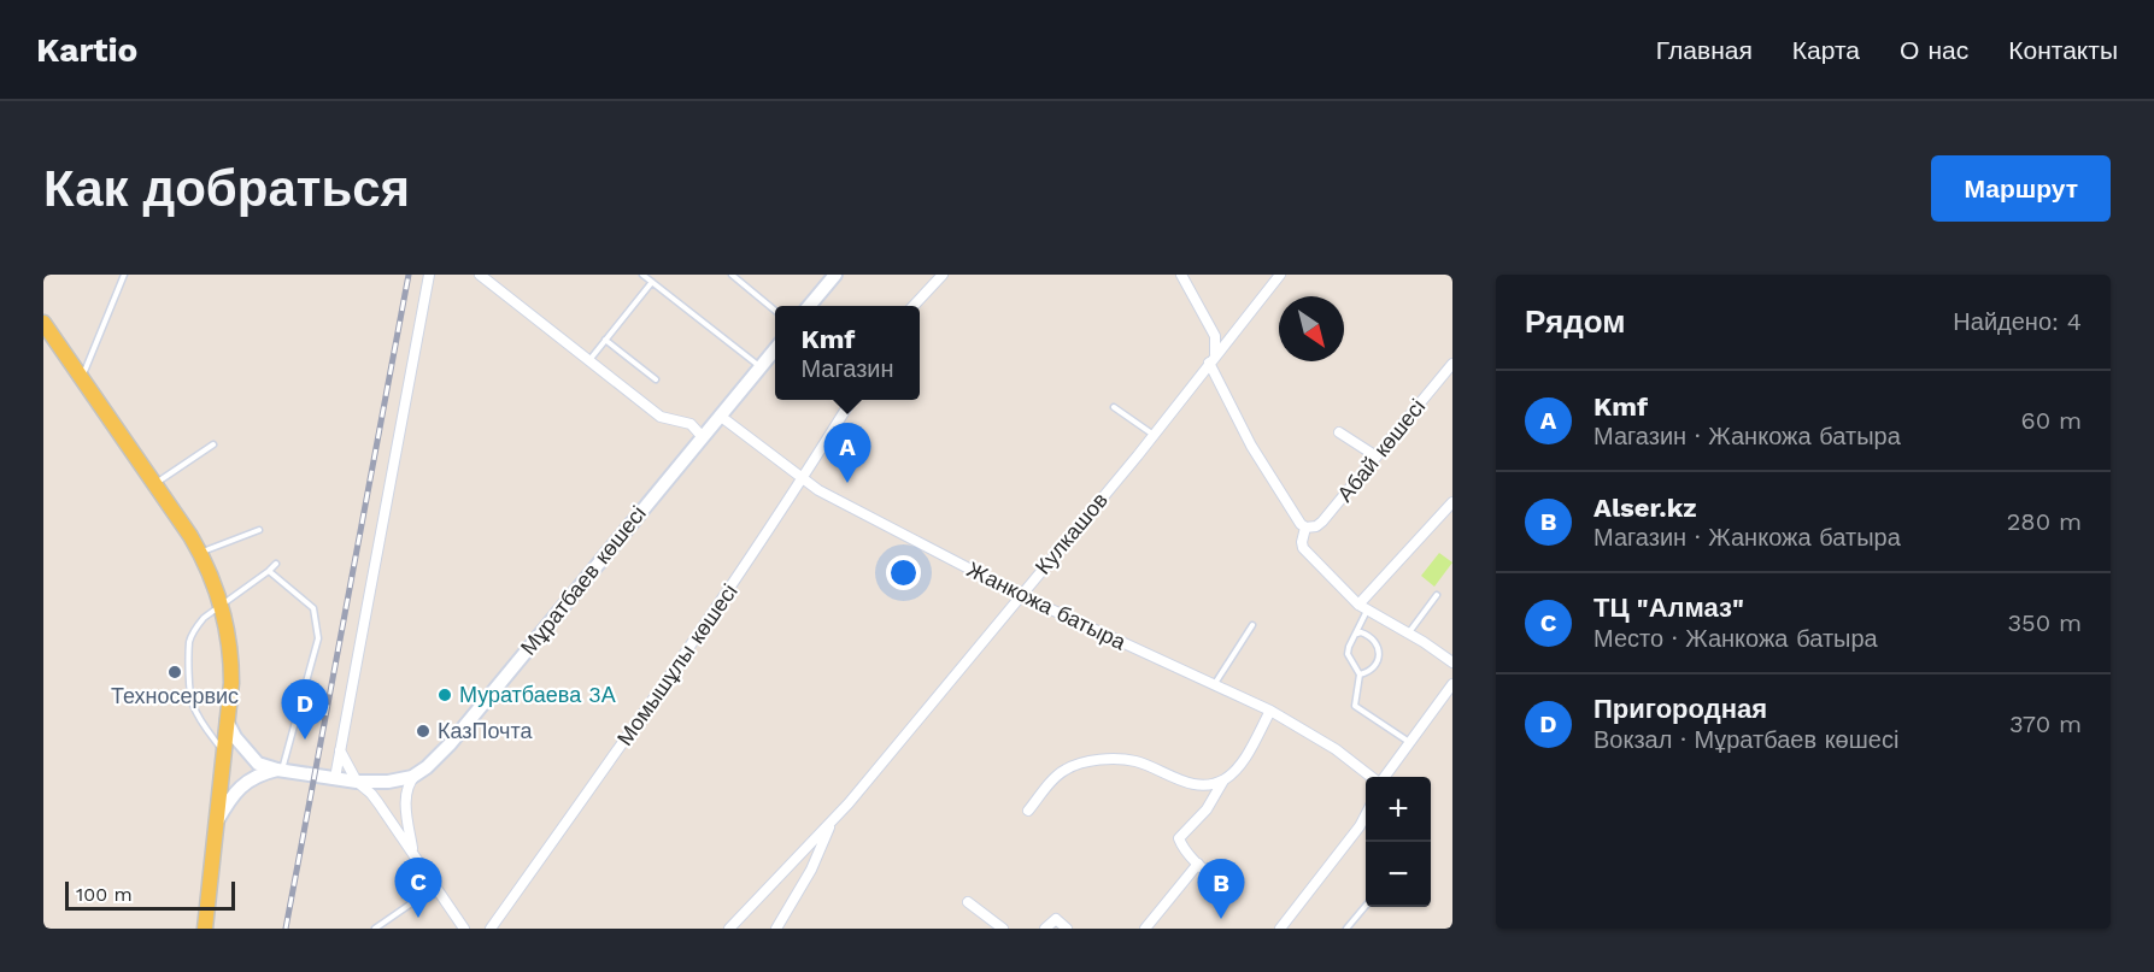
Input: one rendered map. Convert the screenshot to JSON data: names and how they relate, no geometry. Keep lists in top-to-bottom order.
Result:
{
  "streets": {
    "street": [
      "Абай көшесі",
      "Кулкашов",
      "Мұратбаев көшесі",
      "Жанкожа батыра",
      "Момышұлы көшесі"
    ]
  },
  "crossings": [
    ["Кулкашов", "Жанкожа батыра"],
    ["Мұратбаев көшесі", "Жанкожа батыра"],
    ["Жанкожа батыра", "Момышұлы көшесі"]
  ],
  "places": ["Техносервис", "Муратбаева 3А", "КазПочта"],
  "scale_bar": "100 m",
  "north": "bottom right",
  "page": {
    "header": "Kartio",
    "nav": [
      "Главная",
      "Карта",
      "О нас",
      "Контакты"
    ],
    "buttons": "Маршрут",
    "title": "Как добраться",
    "heading": ["Рядом", "Найдено: 4"],
    "popup": ["Kmf", "Магазин"],
    "list": [
      {
        "mark": "A",
        "name": "Kmf",
        "note": "Магазин · Жанкожа батыра",
        "value": "60 m"
      },
      {
        "mark": "B",
        "name": "Alser.kz",
        "note": "Магазин · Жанкожа батыра",
        "value": "280 m"
      },
      {
        "mark": "C",
        "name": "ТЦ \"Алмаз\"",
        "note": "Место · Жанкожа батыра",
        "value": "350 m"
      },
      {
        "mark": "D",
        "name": "Пригородная",
        "note": "Вокзал · Мұратбаев көшесі",
        "value": "370 m"
      }
    ],
    "pins": [
      "A",
      "D",
      "C",
      "B"
    ],
    "map_buttons": ["+", "−"],
    "scale": "100 m"
  }
}
